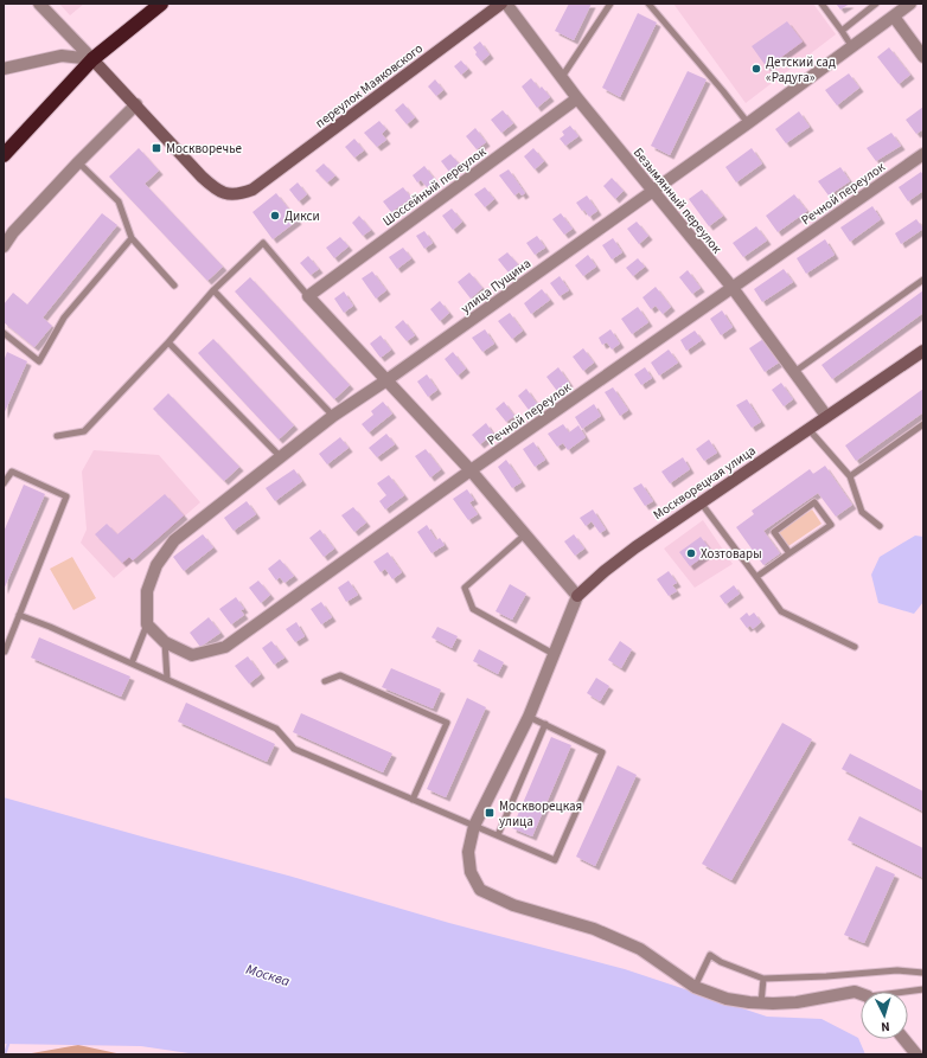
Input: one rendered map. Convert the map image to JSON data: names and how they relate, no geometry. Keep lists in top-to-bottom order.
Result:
{
  "streets": {
    "street": [
      "переулок Маяковского",
      "Шоссейный переулок",
      "Речной переулок",
      "Безымянный переулок",
      "улица Пущина",
      "Москворецкая улица"
    ]
  },
  "crossings": [
    ["Шоссейный переулок", "Безымянный переулок"],
    ["Речной переулок", "Безымянный переулок"],
    ["Речной переулок", "улица Пущина"],
    ["Безымянный переулок", "улица Пущина"],
    ["Безымянный переулок", "Москворецкая улица"]
  ],
  "water": ["Москва"],
  "places": {
    "other": ["Детский сад «Радуга»", "Дикси", "Хозтовары"],
    "transit": ["Москворечье", "Москворецкая улица"]
  },
  "north": "bottom"
}
